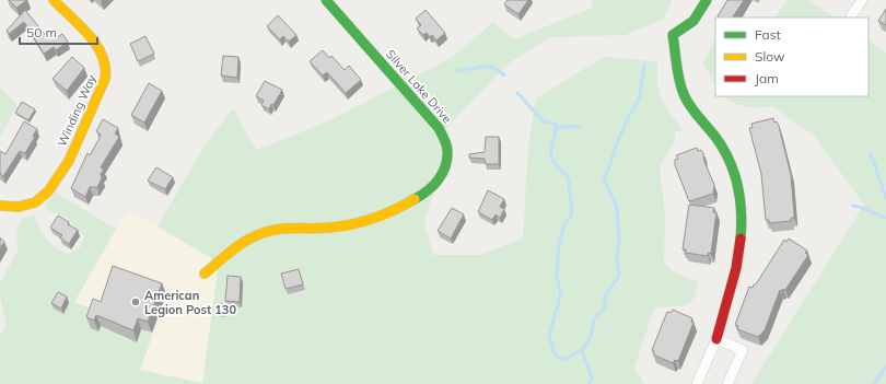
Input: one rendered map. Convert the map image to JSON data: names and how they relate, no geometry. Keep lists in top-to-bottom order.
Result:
{
  "streets": {
    "street": ["Silver Lake Drive", "Winding Way"]
  },
  "places": ["American Legion Post 130"],
  "legend": ["Fast", "Slow", "Jam"],
  "scale_bar": "50 m"
}
